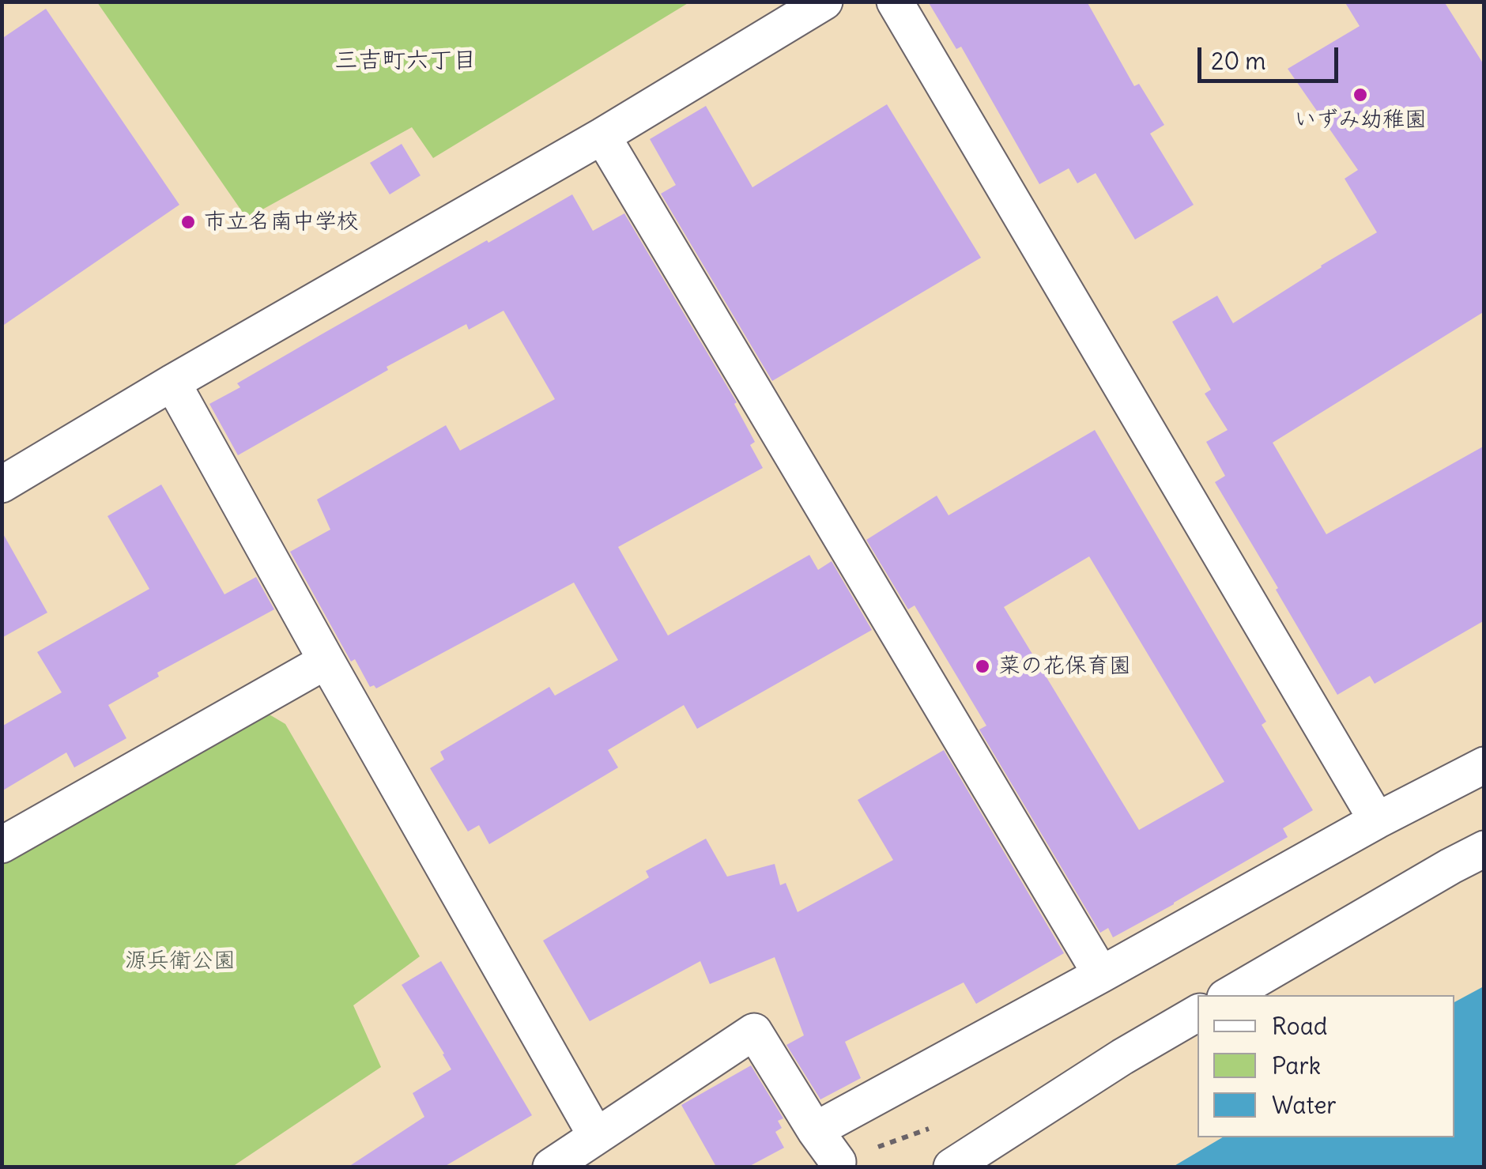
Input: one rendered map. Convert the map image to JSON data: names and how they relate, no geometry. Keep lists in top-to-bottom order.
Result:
{
  "districts": ["三吉町六丁目"],
  "parks": ["源兵衛公園"],
  "places": ["いずみ幼稚園", "市立名南中学校", "菜の花保育園"],
  "legend": ["Road", "Park", "Water"],
  "scale_bar": "20 m"
}
